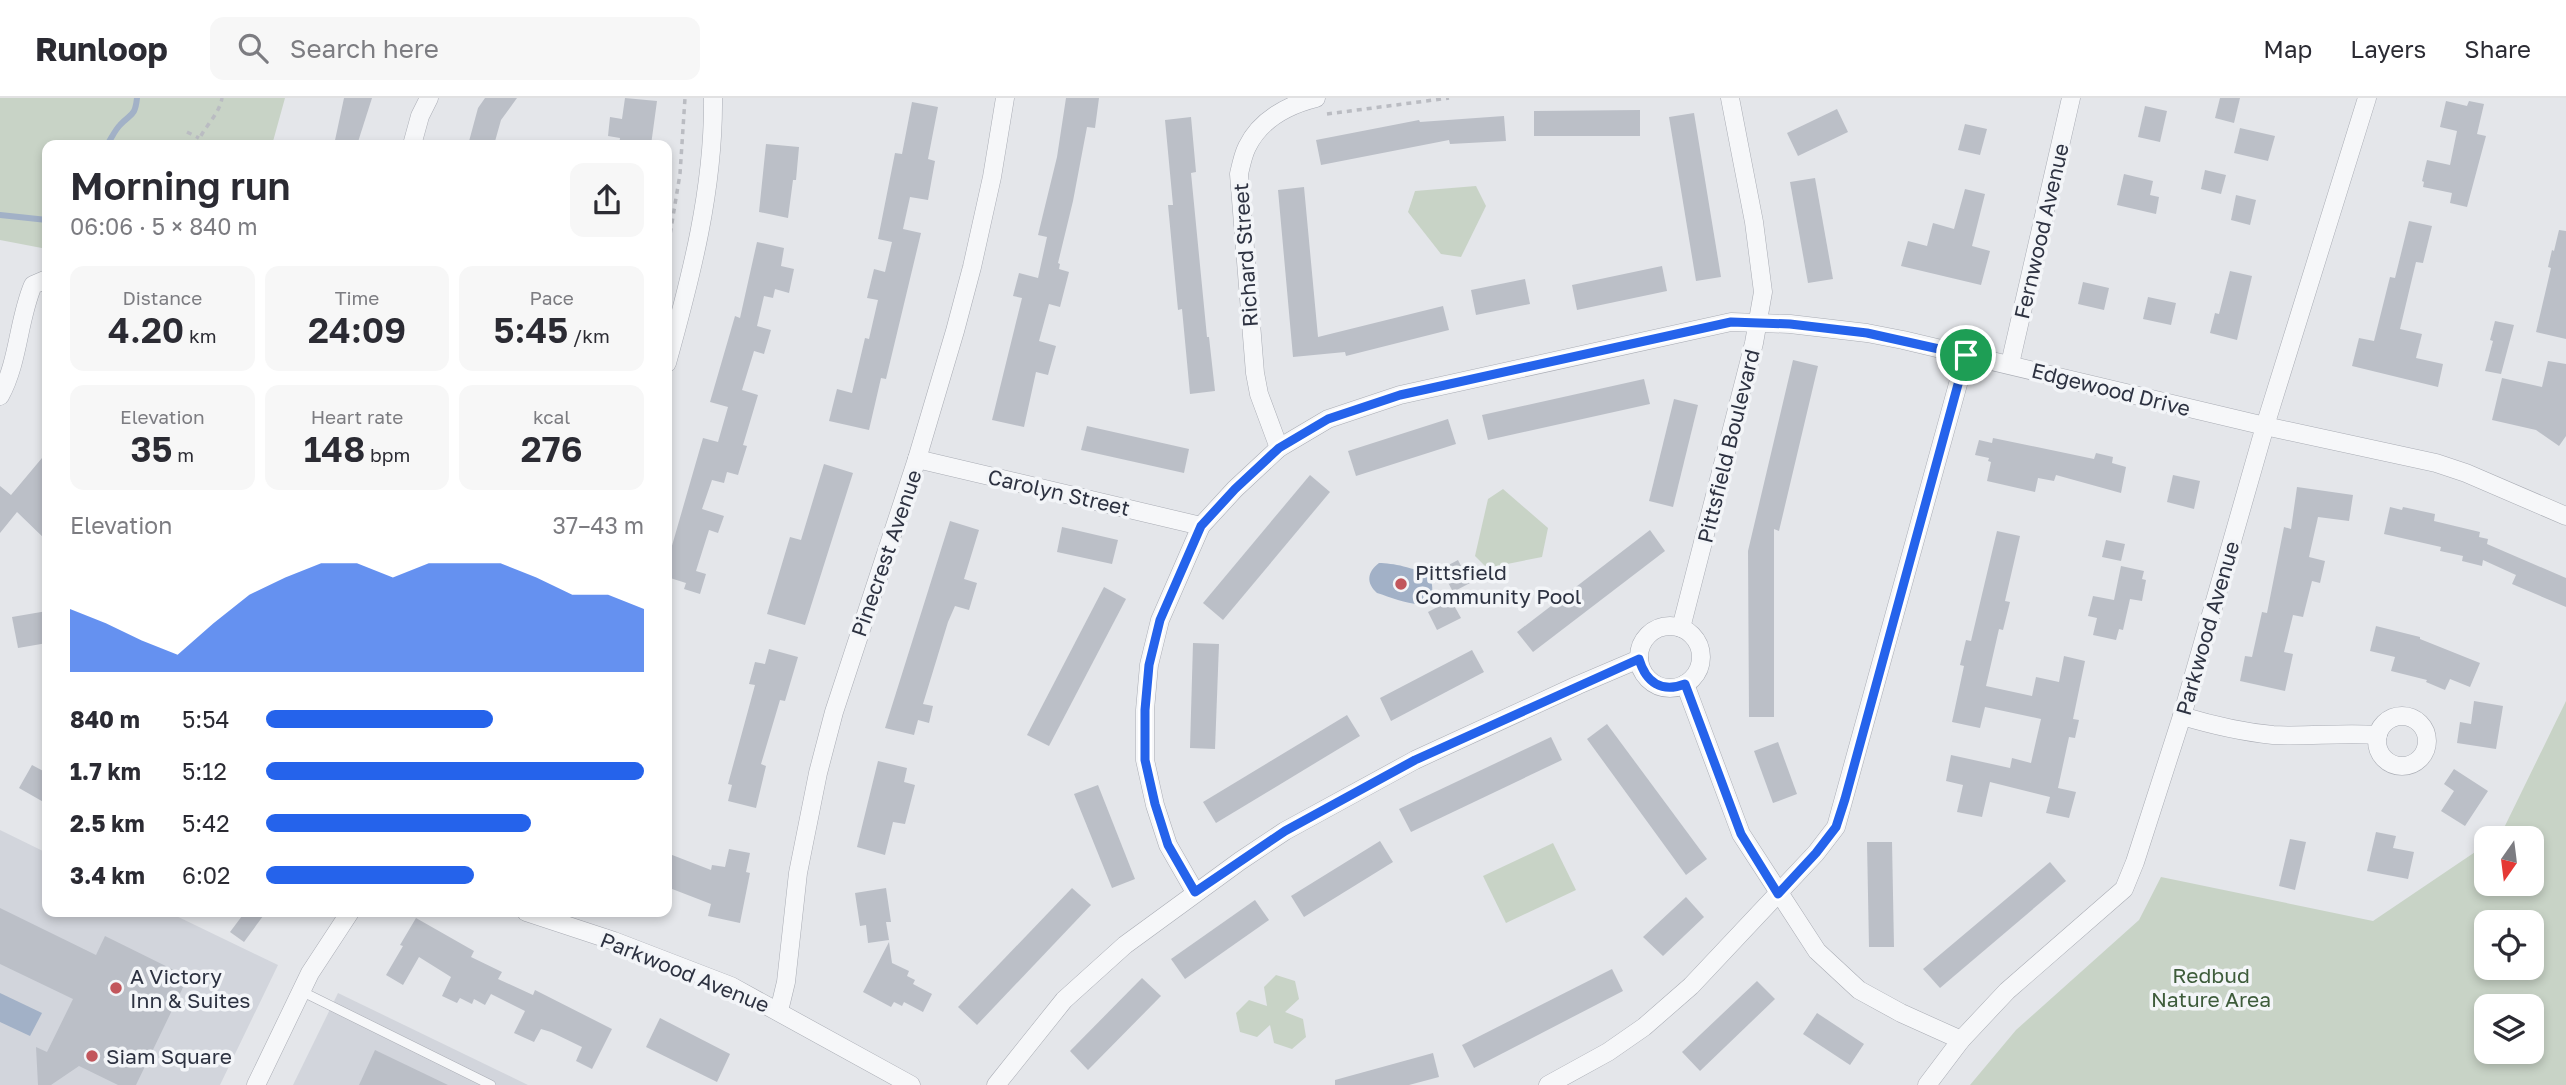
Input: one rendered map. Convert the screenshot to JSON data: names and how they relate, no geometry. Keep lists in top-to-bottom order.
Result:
{
  "streets": {
    "street": [
      "Fernwood Avenue",
      "Richard Street",
      "Edgewood Drive",
      "Pittsfield Boulevard",
      "Carolyn Street",
      "Pinecrest Avenue",
      "Parkwood Avenue"
    ]
  },
  "crossings": [
    ["Fernwood Avenue", "Edgewood Drive"],
    ["Richard Street", "Edgewood Drive"],
    ["Edgewood Drive", "Pittsfield Boulevard"],
    ["Edgewood Drive", "Carolyn Street"],
    ["Edgewood Drive", "Parkwood Avenue"],
    ["Carolyn Street", "Pinecrest Avenue"],
    ["Pinecrest Avenue", "Parkwood Avenue"]
  ],
  "parks": ["Redbud Nature Area"],
  "places": ["Pittsfield Community Pool", "A Victory Inn & Suites", "Siam Square"],
  "north": "bottom",
  "page": {
    "header": "Runloop",
    "search": "Search here",
    "nav": ["Map", "Layers", "Share"],
    "heading": ["Morning run", "06:06 · 5 × 840 m"],
    "stats": [
      ["Distance", "4.20 km"],
      ["Time", "24:09"],
      ["Pace", "5:45 /km"],
      ["Elevation", "35 m"],
      ["Heart rate", "148 bpm"],
      ["kcal", "276"]
    ],
    "chart": ["Elevation", "37–43 m"],
    "list": [
      {
        "name": "840 m",
        "note": "5:54"
      },
      {
        "name": "1.7 km",
        "note": "5:12"
      },
      {
        "name": "2.5 km",
        "note": "5:42"
      },
      {
        "name": "3.4 km",
        "note": "6:02"
      }
    ]
  }
}
